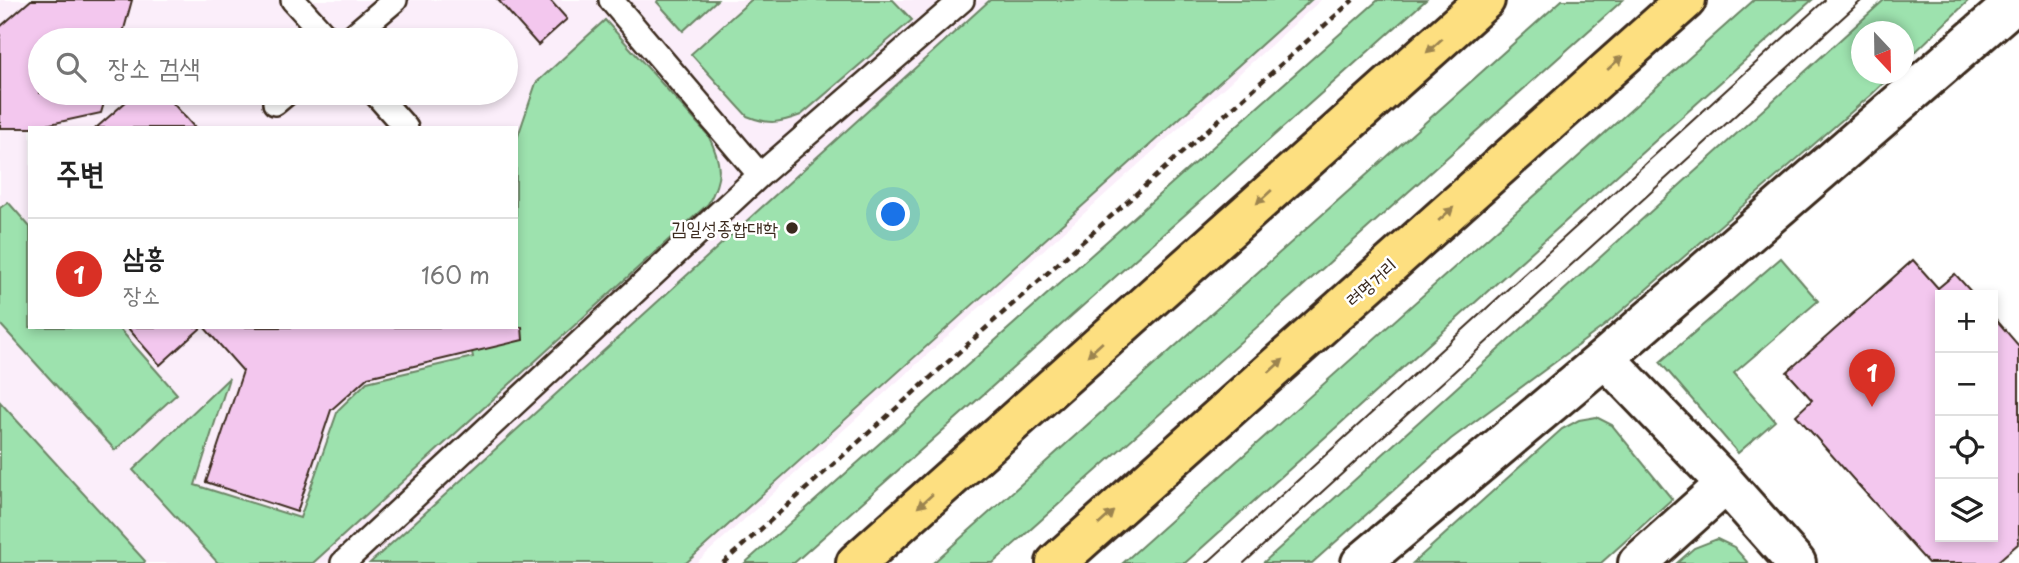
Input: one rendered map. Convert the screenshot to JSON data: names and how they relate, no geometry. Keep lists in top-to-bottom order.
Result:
{
  "streets": {
    "highway": ["려명거리"]
  },
  "places": ["김일성종합대학"],
  "north": "bottom",
  "page": {
    "search": "장소 검색",
    "heading": "주변",
    "list": [
      {
        "mark": "1",
        "name": "삼흥",
        "note": "장소",
        "value": "160 m"
      }
    ],
    "map_buttons": ["+", "−"],
    "pins": "1"
  }
}
